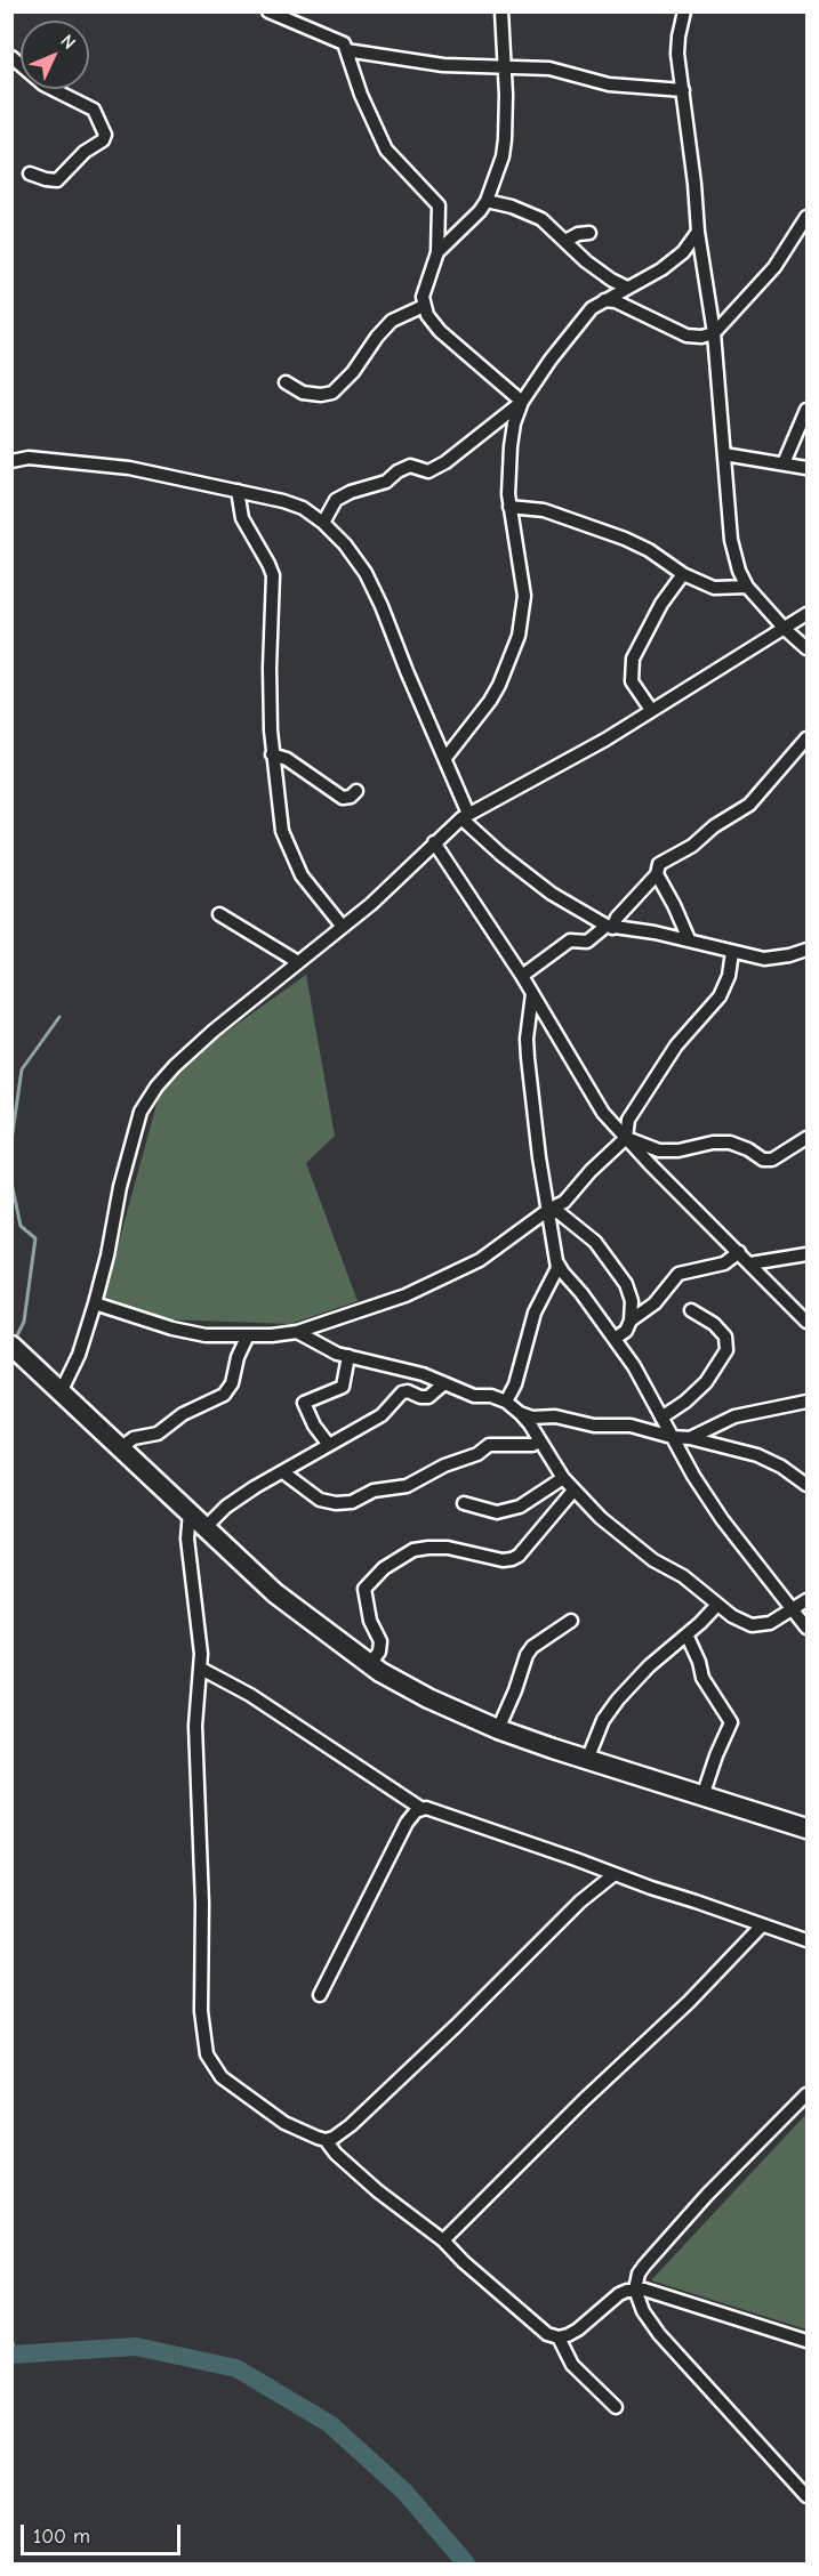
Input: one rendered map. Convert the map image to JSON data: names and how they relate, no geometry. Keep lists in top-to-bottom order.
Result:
{
  "scale_bar": "100 m",
  "north": "top right"
}
